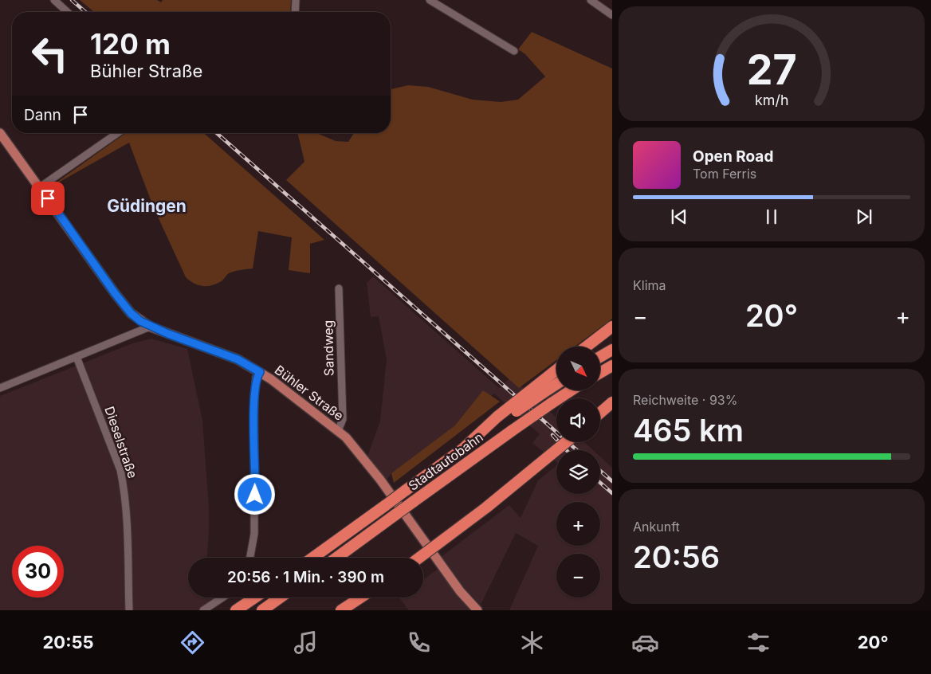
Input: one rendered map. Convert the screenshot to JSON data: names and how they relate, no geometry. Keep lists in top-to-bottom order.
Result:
{
  "streets": {
    "highway": ["Stadtautobahn"],
    "main road": ["Bühler Straße"],
    "street": ["Sandweg", "Dieselstraße"]
  },
  "crossings": [
    ["Sandweg", "Bühler Straße"]
  ],
  "districts": ["Güdingen"],
  "north": "bottom right",
  "page": {
    "turn": ["120 m", "Bühler Straße"],
    "then": "Dann",
    "song": ["Open Road", "Tom Ferris"],
    "tile": [
      "Klima",
      ["Reichweite · 93%", "465 km"],
      ["Ankunft", "20:56"]
    ],
    "heat": ["−", "20°", "+"],
    "map_buttons": ["+", "−"],
    "limit": "30",
    "trip": "20:56 · 1 Min. · 390 m",
    "tabs": ["20:55", "20°"],
    "gauge": ["27", "km/h"]
  }
}
